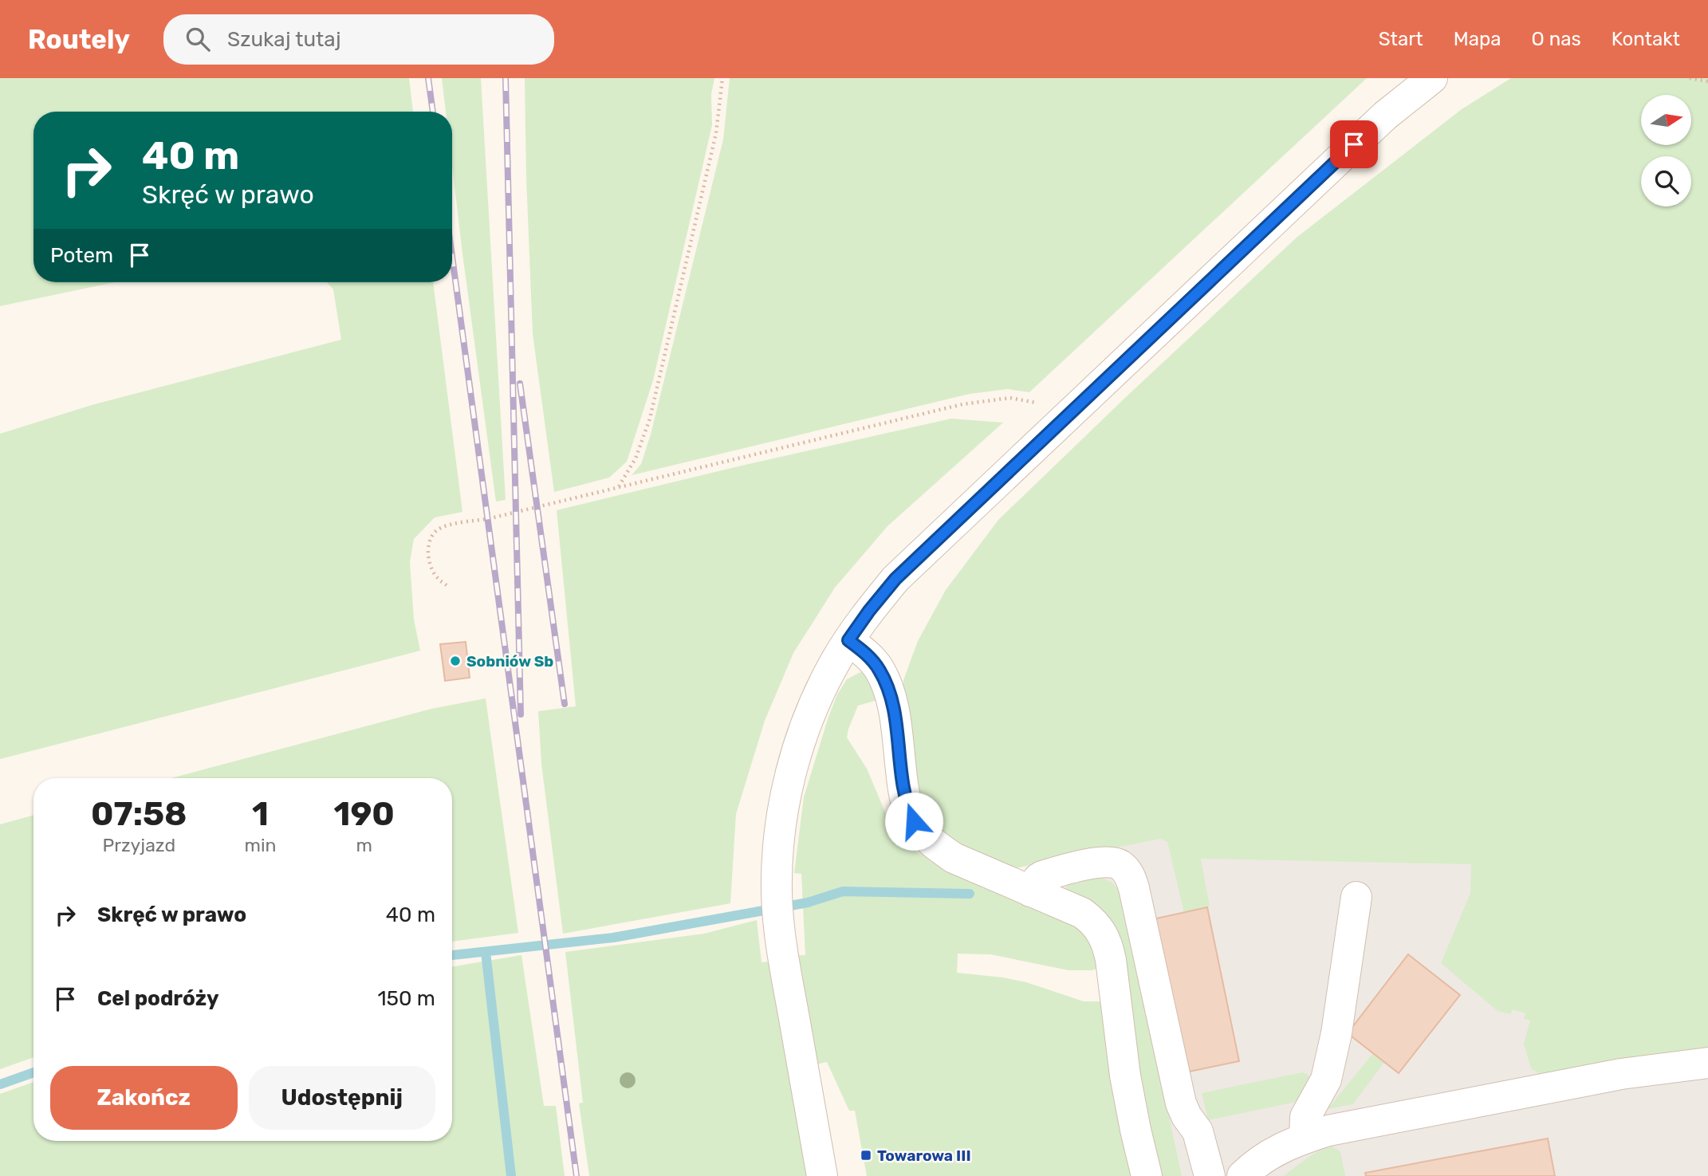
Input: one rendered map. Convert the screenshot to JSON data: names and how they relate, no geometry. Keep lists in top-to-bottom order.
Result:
{
  "places": {
    "other": ["Sobniów Sb"],
    "transit": ["Towarowa III"]
  },
  "north": "right",
  "page": {
    "header": "Routely",
    "search": "Szukaj tutaj",
    "nav": [
      "Start",
      "Mapa",
      "O nas",
      "Kontakt"
    ],
    "turn": ["40 m", "Skręć w prawo"],
    "then": "Potem",
    "eta": [
      "07:58",
      "Przyjazd",
      "1",
      "min",
      "190",
      "m"
    ],
    "list": [
      {
        "name": "Skręć w prawo",
        "value": "40 m"
      },
      {
        "name": "Cel podróży",
        "value": "150 m"
      }
    ],
    "buttons": ["Zakończ", "Udostępnij"]
  }
}
